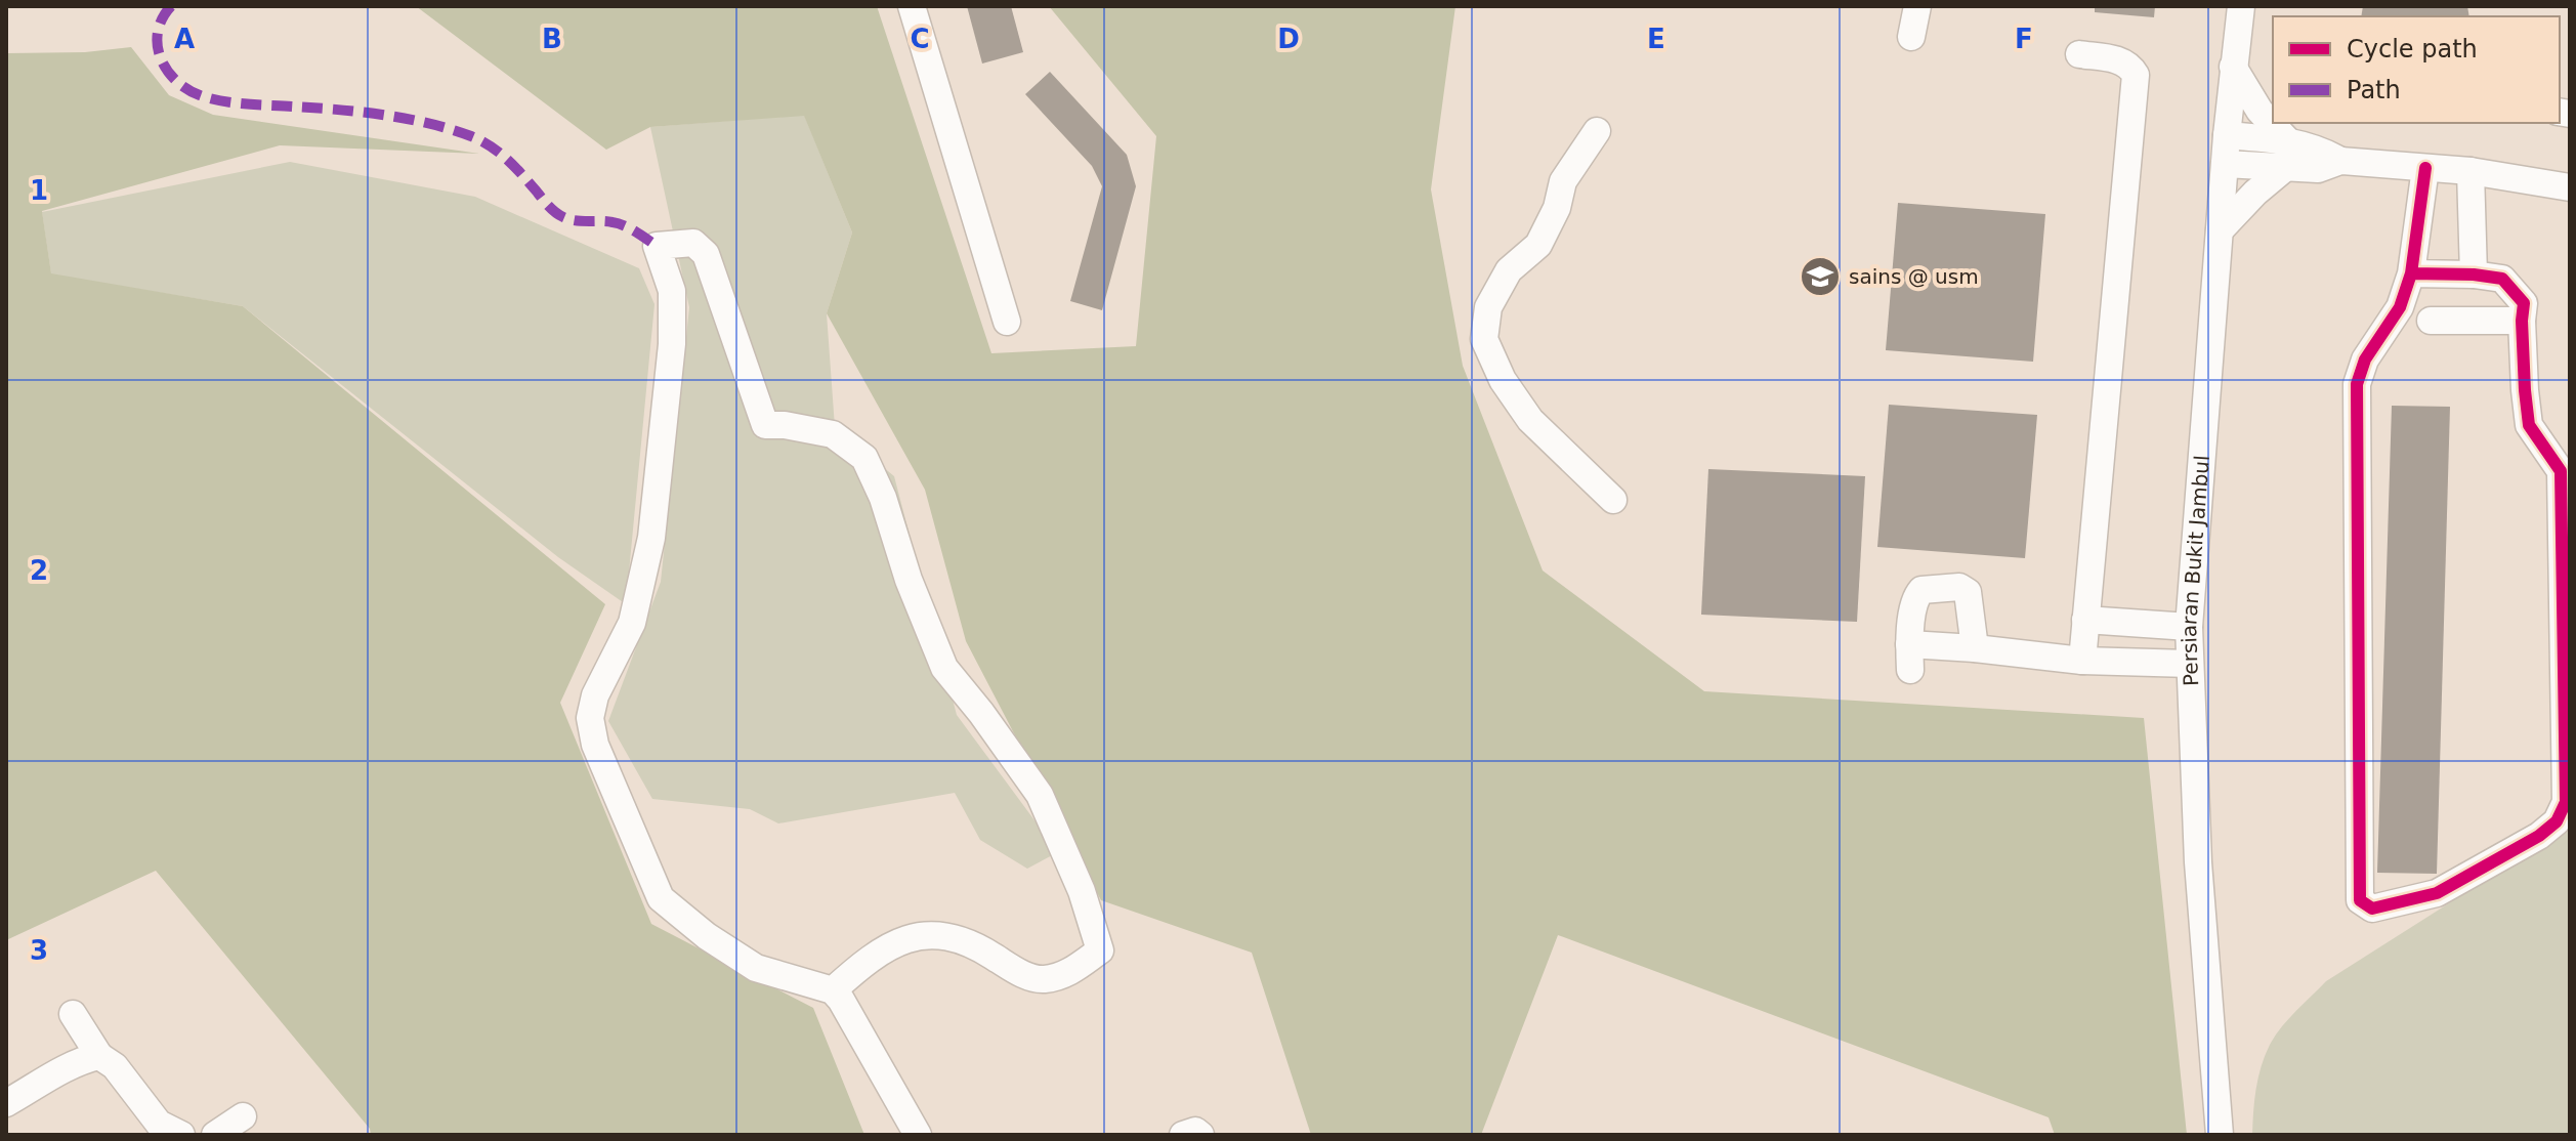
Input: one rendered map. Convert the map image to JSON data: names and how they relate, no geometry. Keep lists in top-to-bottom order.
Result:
{
  "streets": {
    "street": ["Persiaran Bukit Jambul"]
  },
  "places": {
    "school or university": ["sains @ usm"]
  },
  "legend": ["Cycle path", "Path"],
  "grid": {
    "columns": [
      "A",
      "B",
      "C",
      "D",
      "E",
      "F"
    ],
    "rows": ["1", "2", "3"]
  }
}
